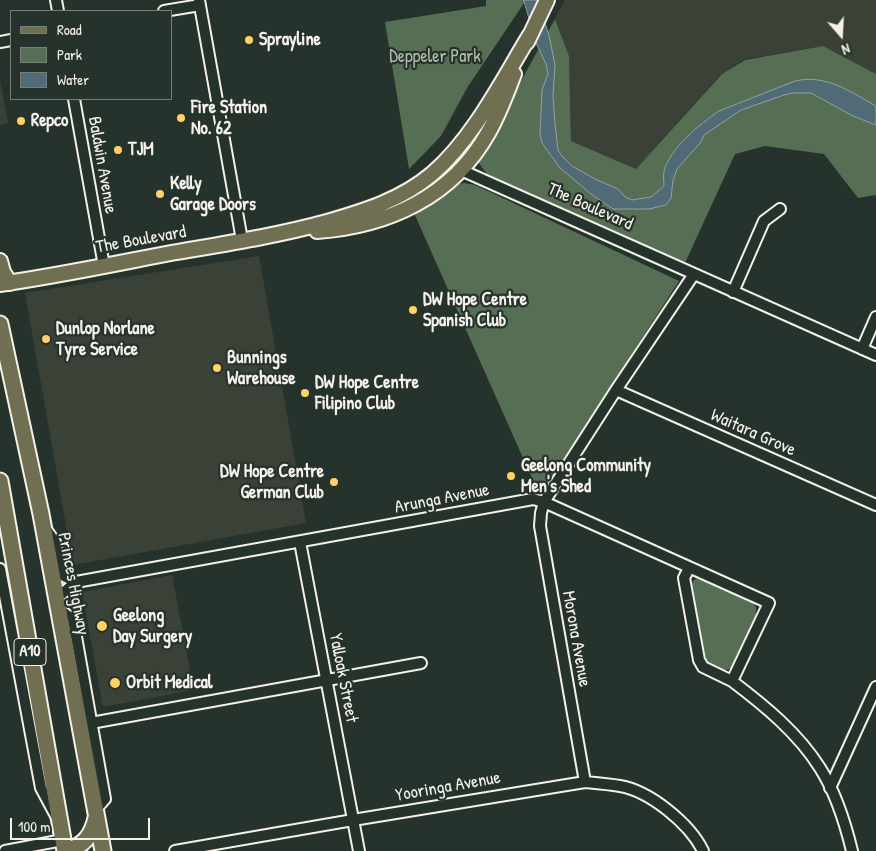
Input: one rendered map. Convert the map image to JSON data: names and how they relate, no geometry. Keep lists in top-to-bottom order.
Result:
{
  "streets": {
    "highway": ["Princes Highway", "A10"],
    "main road": ["The Boulevard"],
    "street": [
      "Baldwin Avenue",
      "Waitara Grove",
      "Arunga Avenue",
      "Morona Avenue",
      "Yalloak Street",
      "Yooringa Avenue"
    ]
  },
  "crossings": [
    ["Baldwin Avenue", "The Boulevard"],
    ["Arunga Avenue", "Princes Highway"],
    ["Arunga Avenue", "Morona Avenue"],
    ["Arunga Avenue", "Yalloak Street"],
    ["Morona Avenue", "Yooringa Avenue"],
    ["Yalloak Street", "Yooringa Avenue"]
  ],
  "parks": ["Deppeler Park"],
  "places": [
    "Sprayline",
    "Fire Station No. 62",
    "Repco",
    "TJM",
    "Kelly Garage Doors",
    "DW Hope Centre Spanish Club",
    "Dunlop Norlane Tyre Service",
    "Bunnings Warehouse",
    "DW Hope Centre Filipino Club",
    "Geelong Community Men's Shed",
    "DW Hope Centre German Club",
    "Geelong Day Surgery",
    "Orbit Medical"
  ],
  "legend": ["Road", "Park", "Water"],
  "scale_bar": "100 m",
  "north": "bottom"
}
